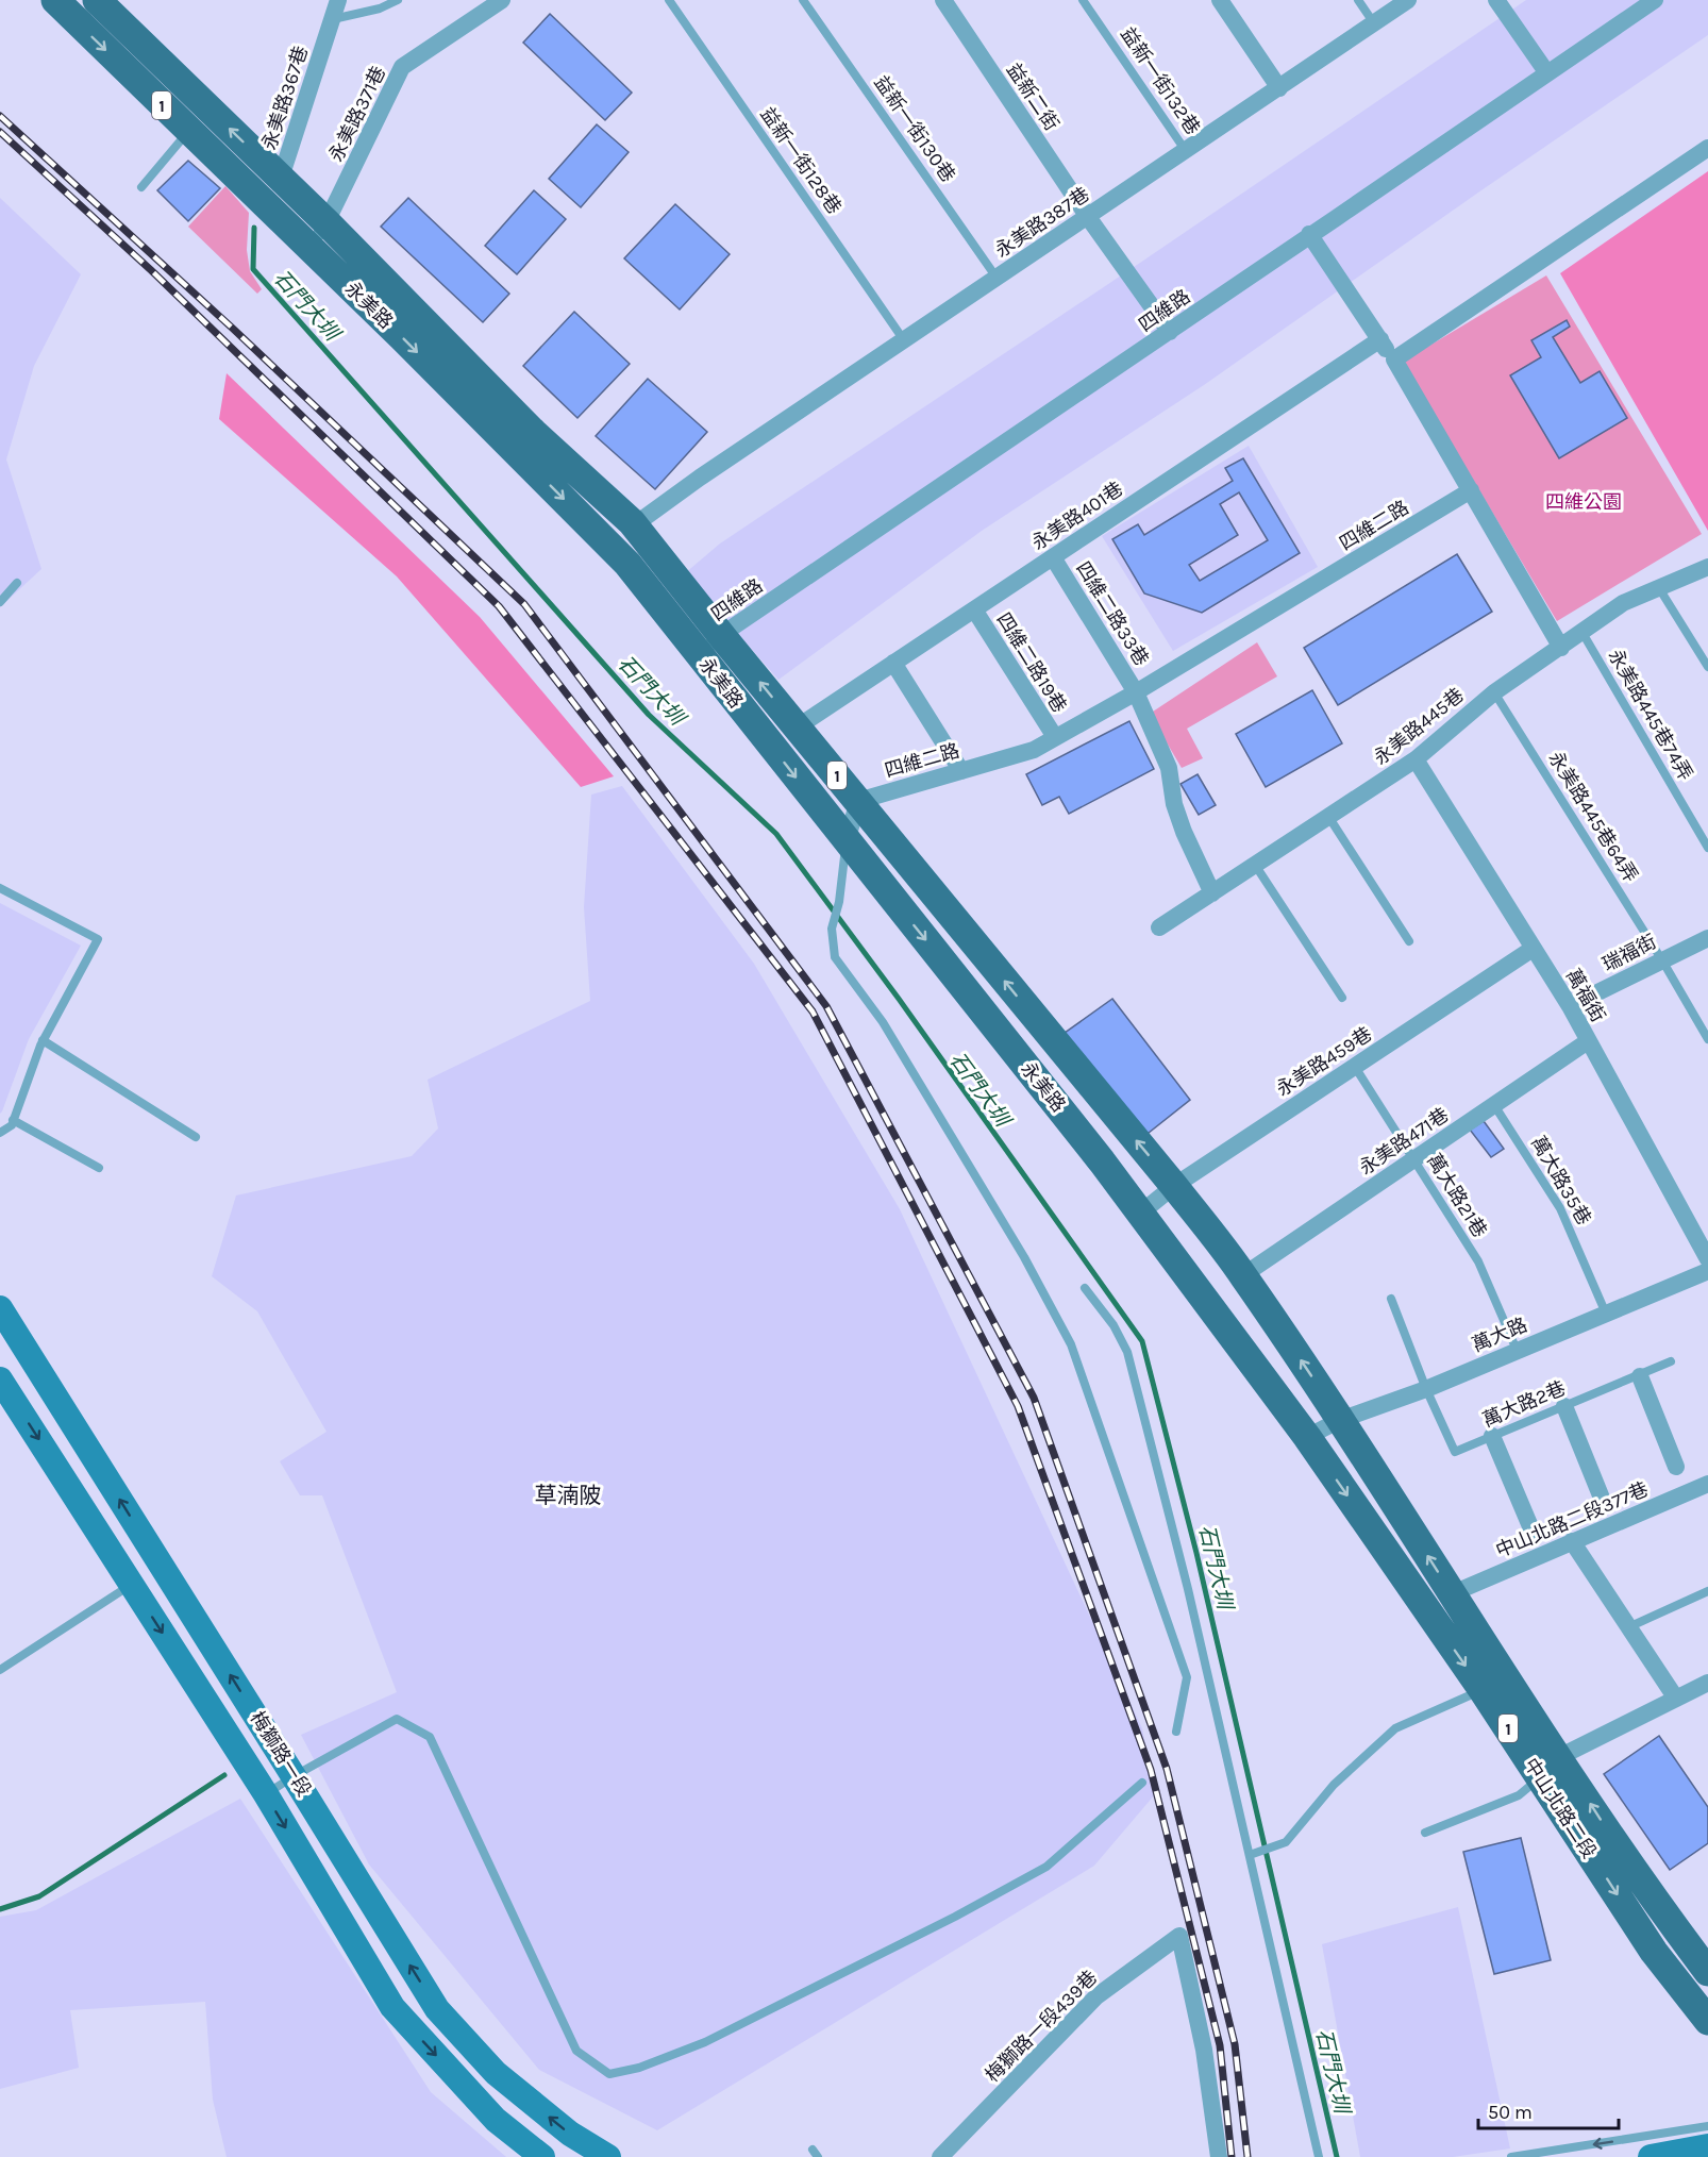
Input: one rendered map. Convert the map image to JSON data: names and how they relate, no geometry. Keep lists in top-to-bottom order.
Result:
{
  "streets": {
    "main road": ["1", "永美路", "中山北路二段"],
    "street": [
      "益新二街",
      "永美路367巷",
      "永美路371巷",
      "永美路387巷",
      "四維路",
      "永美路401巷",
      "四維二路",
      "四維二路33巷",
      "四維二路19巷",
      "永美路445巷",
      "瑞福街",
      "萬福街",
      "永美路459巷",
      "永美路471巷",
      "萬大路",
      "中山北路二段377巷",
      "梅獅路一段",
      "梅獅路一段439巷"
    ],
    "lane": [
      "益新一街132巷",
      "益新一街130巷",
      "益新一街128巷",
      "永美路445巷74弄",
      "永美路445巷64弄",
      "萬大路35巷",
      "萬大路21巷",
      "萬大路2巷"
    ]
  },
  "crossings": [
    ["益新一街132巷", "永美路387巷"],
    ["益新二街", "永美路387巷"],
    ["益新二街", "四維路"],
    ["永美路367巷", "永美路"],
    ["永美路371巷", "永美路"],
    ["益新一街130巷", "永美路387巷"],
    ["益新一街128巷", "永美路387巷"],
    ["永美路387巷", "永美路"],
    ["永美路", "四維路"],
    ["永美路", "永美路401巷"],
    ["永美路", "四維二路"],
    ["永美路", "永美路459巷"],
    ["永美路", "永美路471巷"],
    ["永美路", "萬大路"],
    ["永美路", "中山北路二段"],
    ["永美路401巷", "四維二路33巷"],
    ["永美路401巷", "四維二路19巷"],
    ["四維二路", "四維二路33巷"],
    ["四維二路", "四維二路19巷"],
    ["四維二路33巷", "永美路445巷"],
    ["永美路445巷74弄", "永美路445巷"],
    ["永美路445巷", "永美路445巷64弄"],
    ["永美路445巷", "萬福街"],
    ["永美路445巷64弄", "瑞福街"],
    ["瑞福街", "萬福街"],
    ["萬福街", "永美路459巷"],
    ["萬福街", "永美路471巷"],
    ["永美路459巷", "萬大路21巷"],
    ["永美路471巷", "萬大路35巷"],
    ["永美路471巷", "萬大路21巷"],
    ["萬大路35巷", "萬大路"],
    ["萬大路21巷", "萬大路"],
    ["萬大路", "萬大路2巷"],
    ["萬大路", "中山北路二段"],
    ["中山北路二段377巷", "中山北路二段"]
  ],
  "districts": ["草湳陂"],
  "water": ["石門大圳"],
  "parks": ["四維公園"],
  "scale_bar": "50 m"
}
